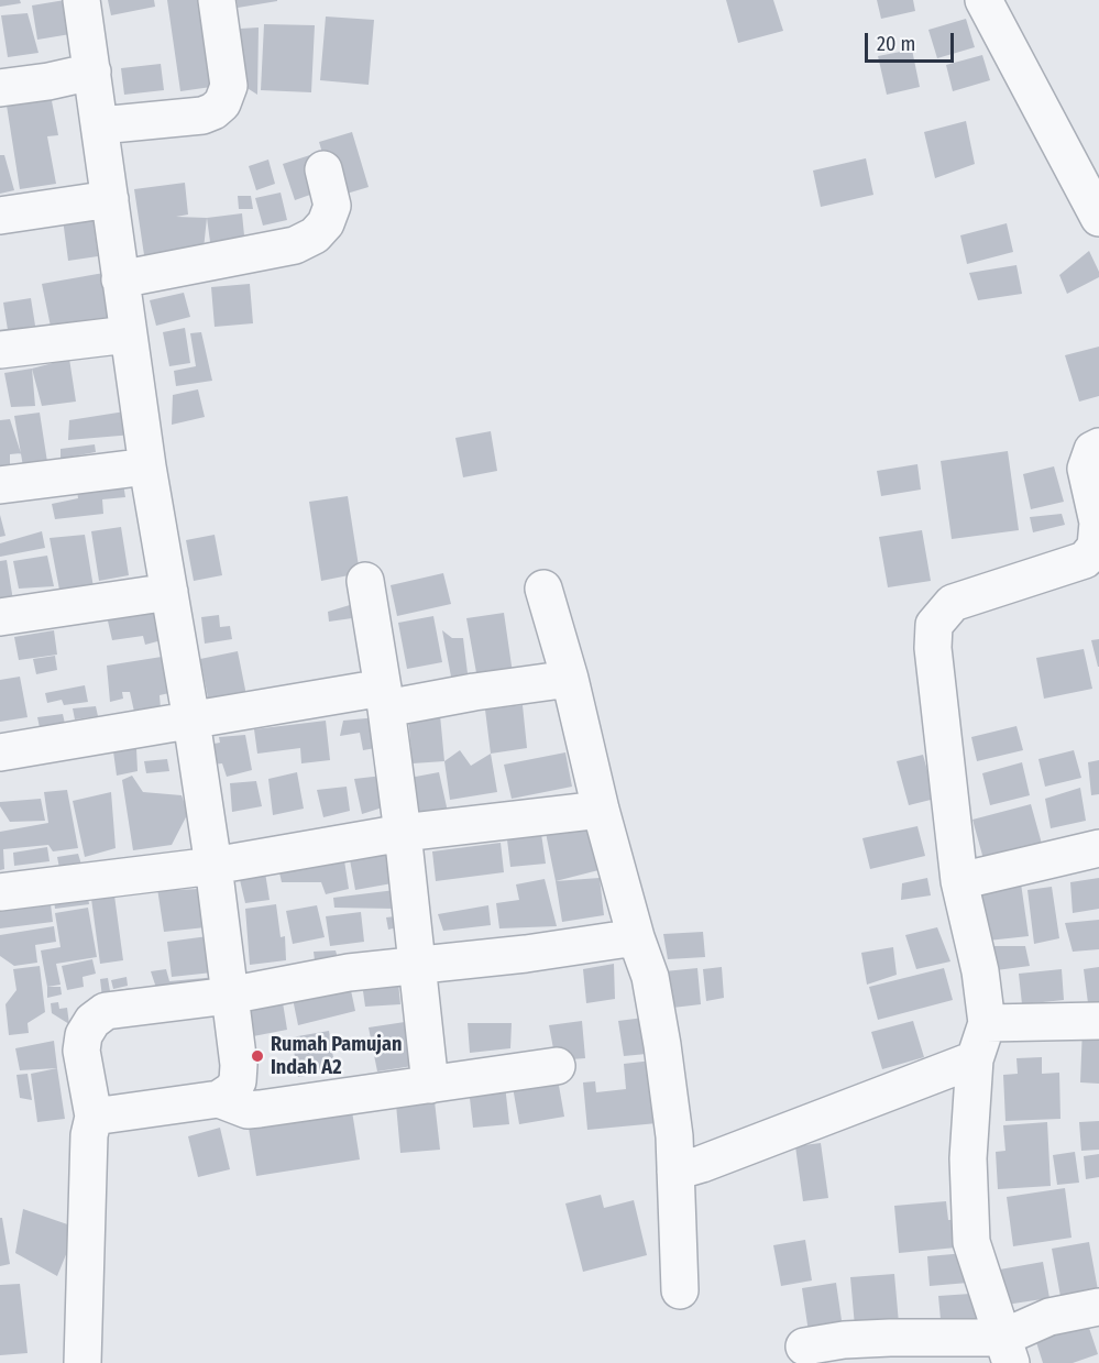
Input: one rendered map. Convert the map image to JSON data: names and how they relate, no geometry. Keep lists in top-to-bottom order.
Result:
{
  "places": ["Rumah Pamujan Indah A2"],
  "scale_bar": "20 m"
}
